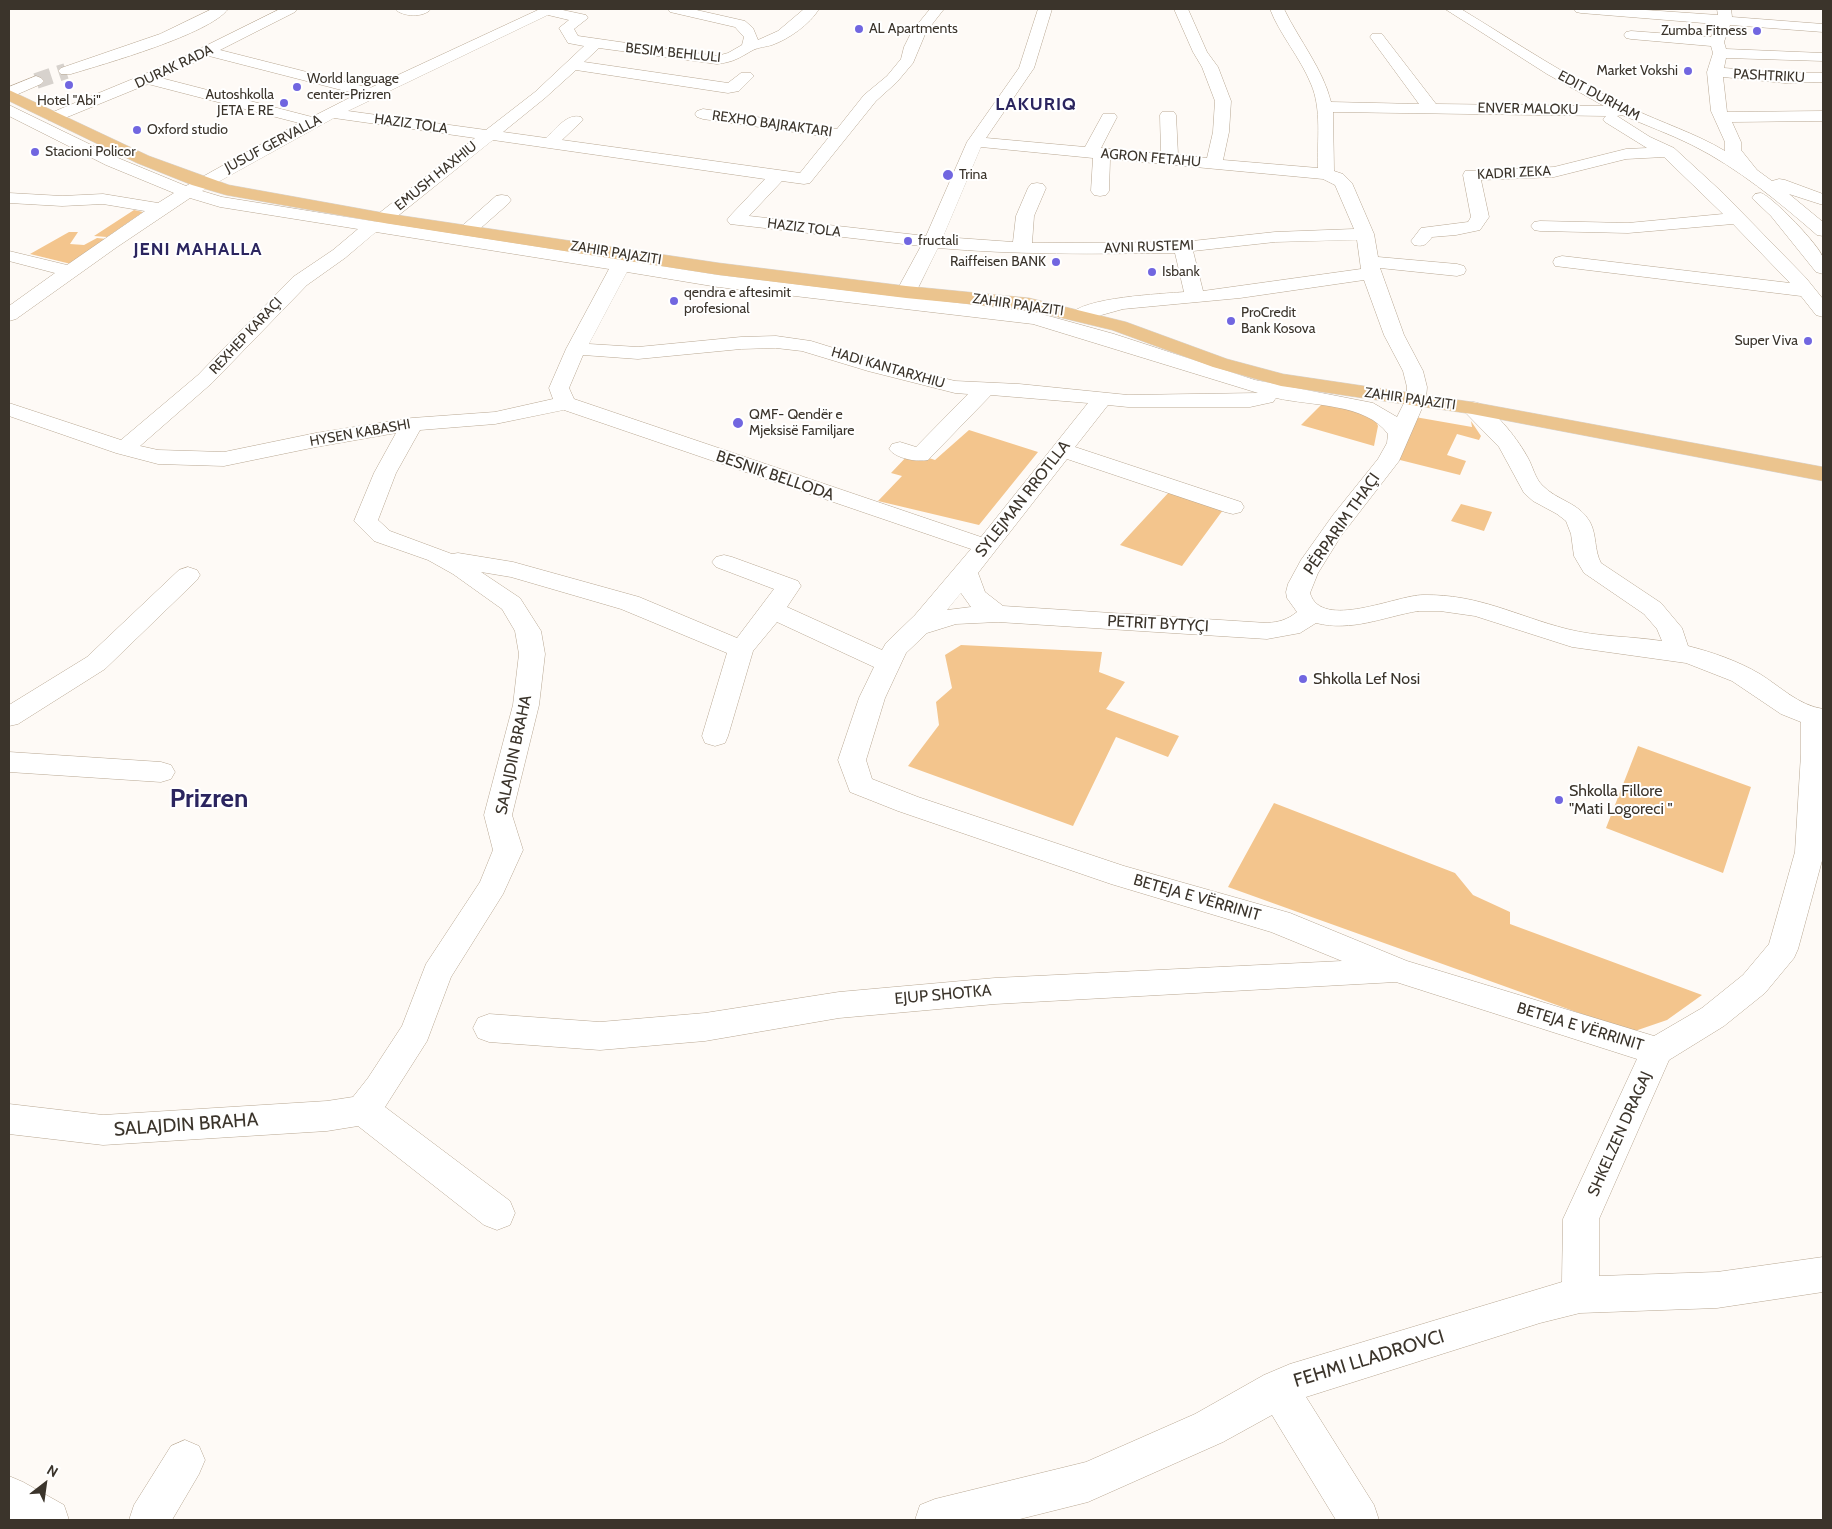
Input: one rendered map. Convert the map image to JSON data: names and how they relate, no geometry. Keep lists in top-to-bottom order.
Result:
{
  "streets": {
    "main road": ["ZAHIR PAJAZITI"],
    "street": [
      "BESIM BEHLULI",
      "DURAK RADA",
      "PASHTRIKU",
      "EDIT DURHAM",
      "ENVER MALOKU",
      "HAZIZ TOLA",
      "REXHO BAJRAKTARI",
      "JUSUF GERVALLA",
      "AGRON FETAHU",
      "KADRI ZEKA",
      "EMUSH HAXHIU",
      "AVNI RUSTEMI",
      "REXHEP KARAÇI",
      "HADI KANTARXHIU",
      "HYSEN KABASHI",
      "BESNIK BELLODA",
      "SYLEJMAN RROTLLA",
      "PËRPARIM THAÇI",
      "PETRIT BYTYÇI",
      "SALAJDIN BRAHA",
      "BETEJA E VËRRINIT",
      "EJUP SHOTKA",
      "SHKELZEN DRAGAJ",
      "FEHMI LLADROVCI"
    ]
  },
  "crossings": [
    ["BESIM BEHLULI", "JUSUF GERVALLA"],
    ["EDIT DURHAM", "ENVER MALOKU"],
    ["HAZIZ TOLA", "REXHO BAJRAKTARI"],
    ["HAZIZ TOLA", "JUSUF GERVALLA"],
    ["HAZIZ TOLA", "EMUSH HAXHIU"],
    ["HAZIZ TOLA", "AVNI RUSTEMI"],
    ["JUSUF GERVALLA", "ZAHIR PAJAZITI"],
    ["EMUSH HAXHIU", "ZAHIR PAJAZITI"],
    ["EMUSH HAXHIU", "REXHEP KARAÇI"],
    ["ZAHIR PAJAZITI", "REXHEP KARAÇI"],
    ["ZAHIR PAJAZITI", "HADI KANTARXHIU"],
    ["ZAHIR PAJAZITI", "PËRPARIM THAÇI"],
    ["REXHEP KARAÇI", "HYSEN KABASHI"],
    ["HADI KANTARXHIU", "SYLEJMAN RROTLLA"],
    ["HYSEN KABASHI", "BESNIK BELLODA"],
    ["HYSEN KABASHI", "SALAJDIN BRAHA"],
    ["BESNIK BELLODA", "SYLEJMAN RROTLLA"],
    ["SYLEJMAN RROTLLA", "PETRIT BYTYÇI"],
    ["SYLEJMAN RROTLLA", "BETEJA E VËRRINIT"],
    ["PËRPARIM THAÇI", "PETRIT BYTYÇI"],
    ["PETRIT BYTYÇI", "BETEJA E VËRRINIT"],
    ["BETEJA E VËRRINIT", "EJUP SHOTKA"],
    ["BETEJA E VËRRINIT", "SHKELZEN DRAGAJ"],
    ["SHKELZEN DRAGAJ", "FEHMI LLADROVCI"]
  ],
  "districts": ["LAKURIQ", "JENI MAHALLA", "Prizren"],
  "places": [
    "AL Apartments",
    "Zumba Fitness",
    "Market Vokshi",
    "Hotel \"Abi\"",
    "World language center-Prizren",
    "Autoshkolla JETA E RE",
    "Oxford studio",
    "Stacioni Policor",
    "Trina",
    "fructali",
    "Raiffeisen BANK",
    "Isbank",
    "qendra e aftesimit profesional",
    "ProCredit Bank Kosova",
    "Super Viva",
    "QMF- Qendër e Mjeksisë Familjare",
    "Shkolla Lef Nosi",
    "Shkolla Fillore \"Mati Logoreci \""
  ],
  "north": "top right"
}
